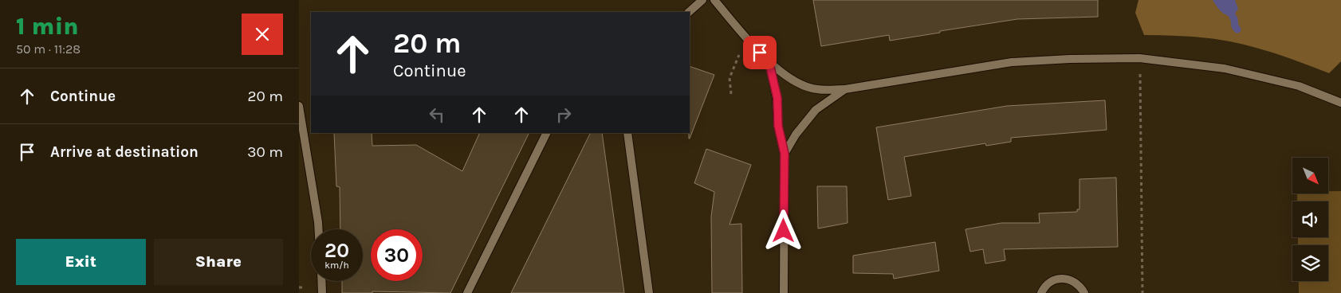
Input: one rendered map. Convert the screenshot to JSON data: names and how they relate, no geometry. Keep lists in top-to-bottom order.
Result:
{
  "north": "bottom right",
  "page": {
    "heading": ["1 min", "50 m · 11:28"],
    "turn": ["20 m", "Continue"],
    "list": [
      {
        "name": "Continue",
        "value": "20 m"
      },
      {
        "name": "Arrive at destination",
        "value": "30 m"
      }
    ],
    "speed": "20 km/h",
    "limit": "30",
    "buttons": ["Exit", "Share"]
  }
}
